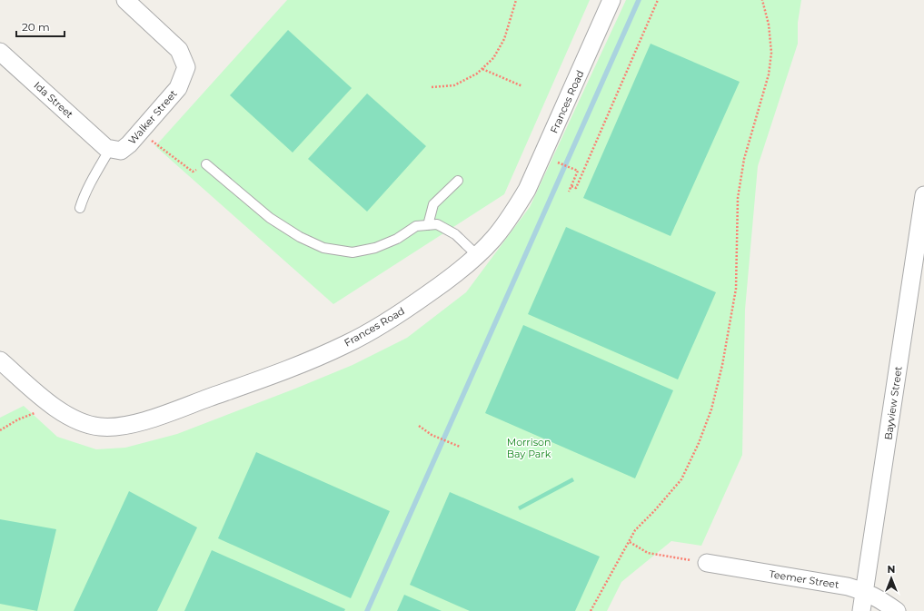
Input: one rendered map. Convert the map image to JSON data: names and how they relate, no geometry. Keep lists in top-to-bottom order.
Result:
{
  "streets": {
    "street": [
      "Ida Street",
      "Frances Road",
      "Walker Street",
      "Bayview Street",
      "Teemer Street"
    ]
  },
  "crossings": [
    ["Ida Street", "Walker Street"],
    ["Bayview Street", "Teemer Street"]
  ],
  "parks": ["Morrison Bay Park"],
  "scale_bar": "20 m",
  "north": "top"
}
